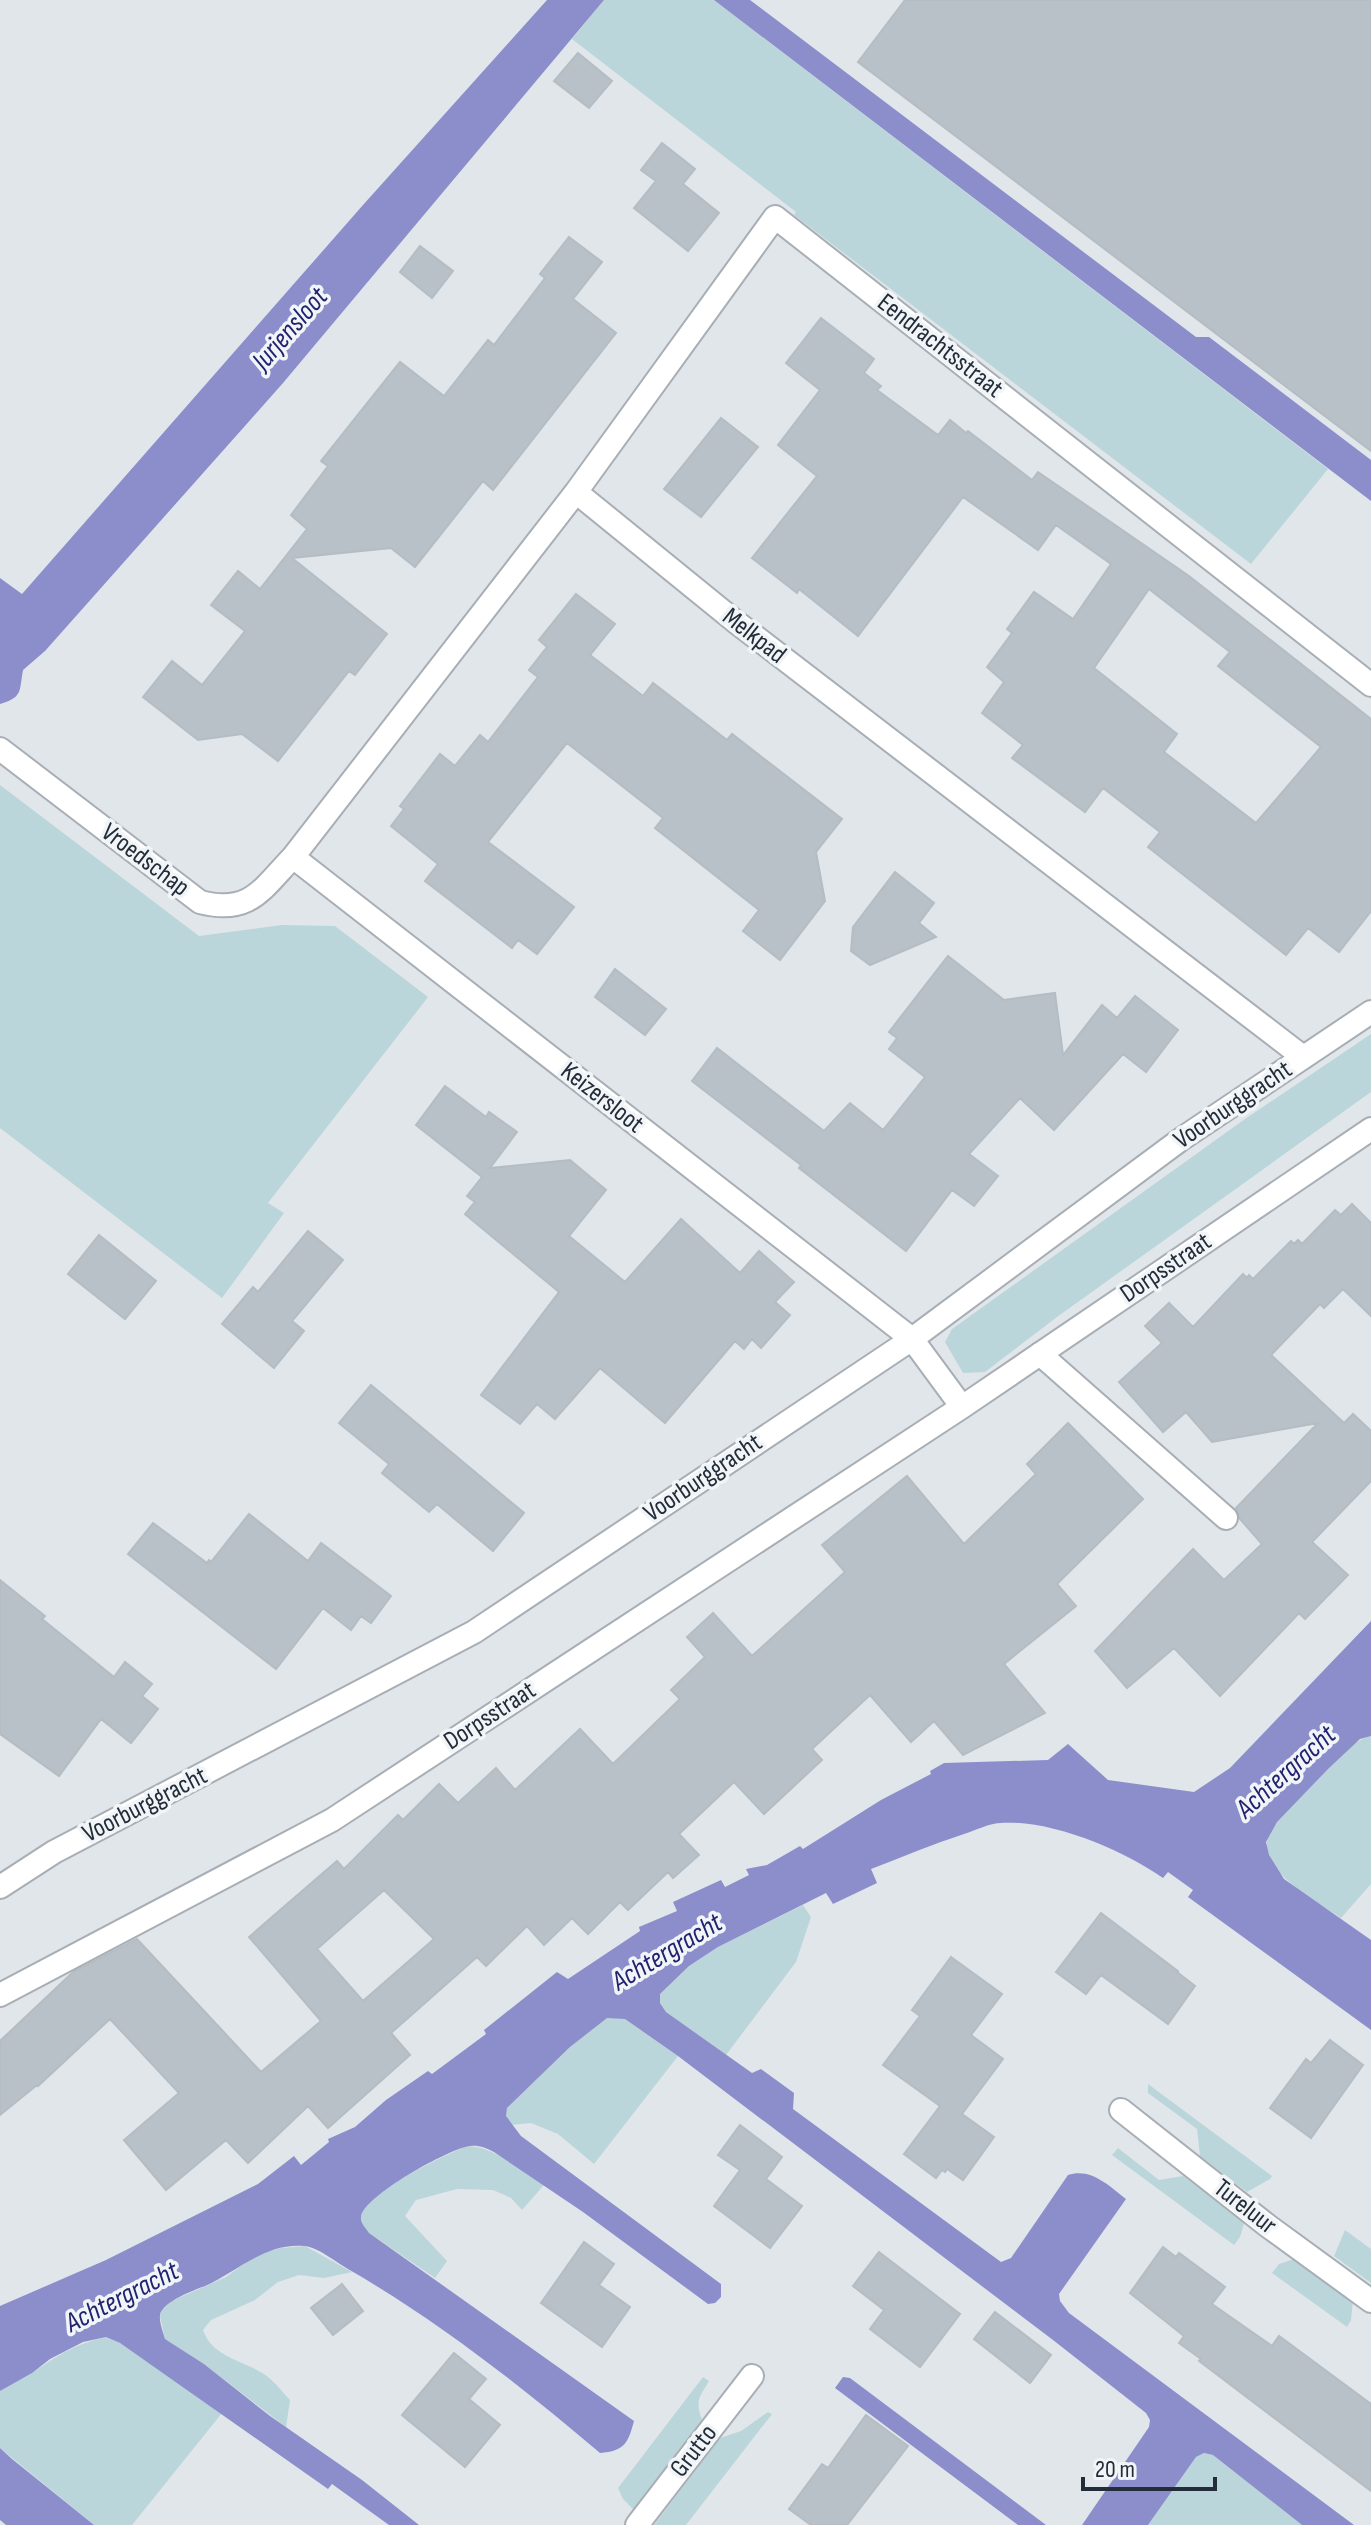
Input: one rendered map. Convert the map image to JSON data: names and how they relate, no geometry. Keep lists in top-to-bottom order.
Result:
{
  "streets": {
    "street": [
      "Eendrachtsstraat",
      "Melkpad",
      "Vroedschap",
      "Keizersloot",
      "Voorburggracht",
      "Dorpsstraat",
      "Tureluur",
      "Grutto"
    ]
  },
  "crossings": [
    ["Eendrachtsstraat", "Melkpad"],
    ["Melkpad", "Voorburggracht"],
    ["Vroedschap", "Keizersloot"],
    ["Keizersloot", "Voorburggracht"]
  ],
  "water": ["Jurjensloot", "Achtergracht"],
  "scale_bar": "20 m"
}
